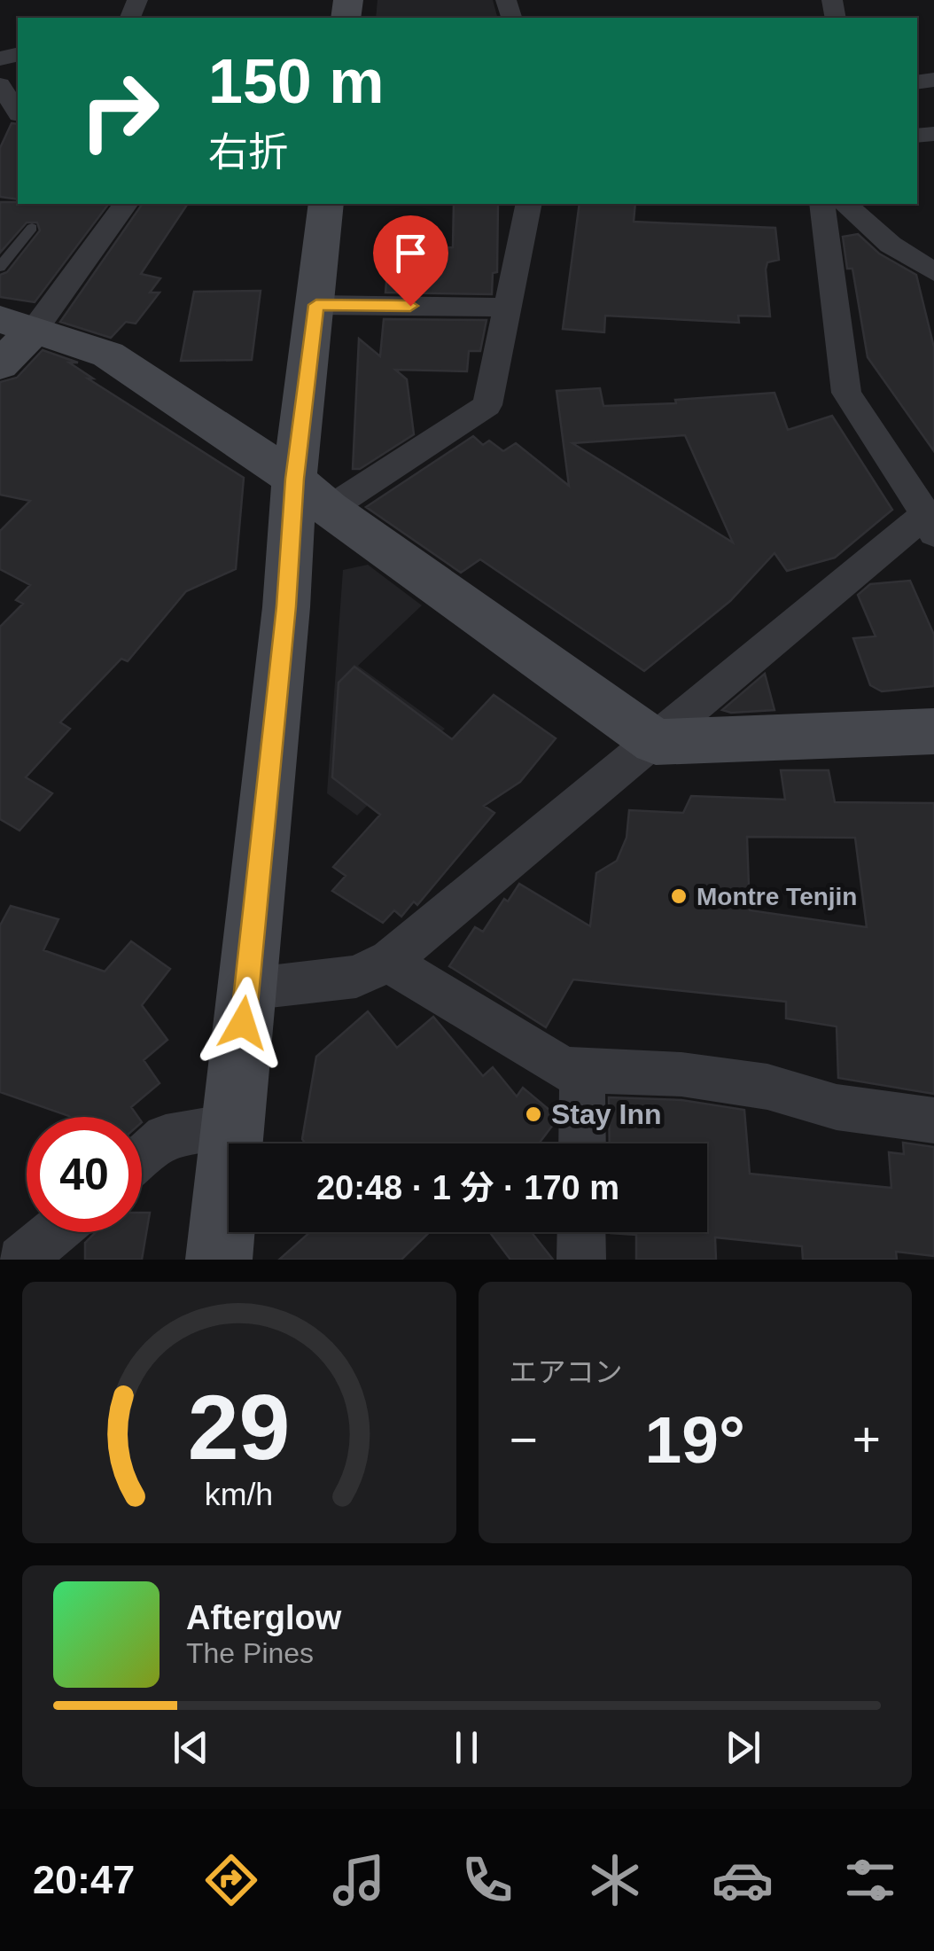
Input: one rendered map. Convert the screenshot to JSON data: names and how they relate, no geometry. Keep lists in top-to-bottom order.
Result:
{
  "places": ["Montre Tenjin", "Stay Inn"],
  "page": {
    "turn": ["150 m", "右折"],
    "limit": "40",
    "trip": "20:48 · 1 分 · 170 m",
    "tile": "エアコン",
    "heat": ["−", "19°", "+"],
    "song": ["Afterglow", "The Pines"],
    "tabs": "20:47",
    "gauge": ["29", "km/h"]
  }
}
